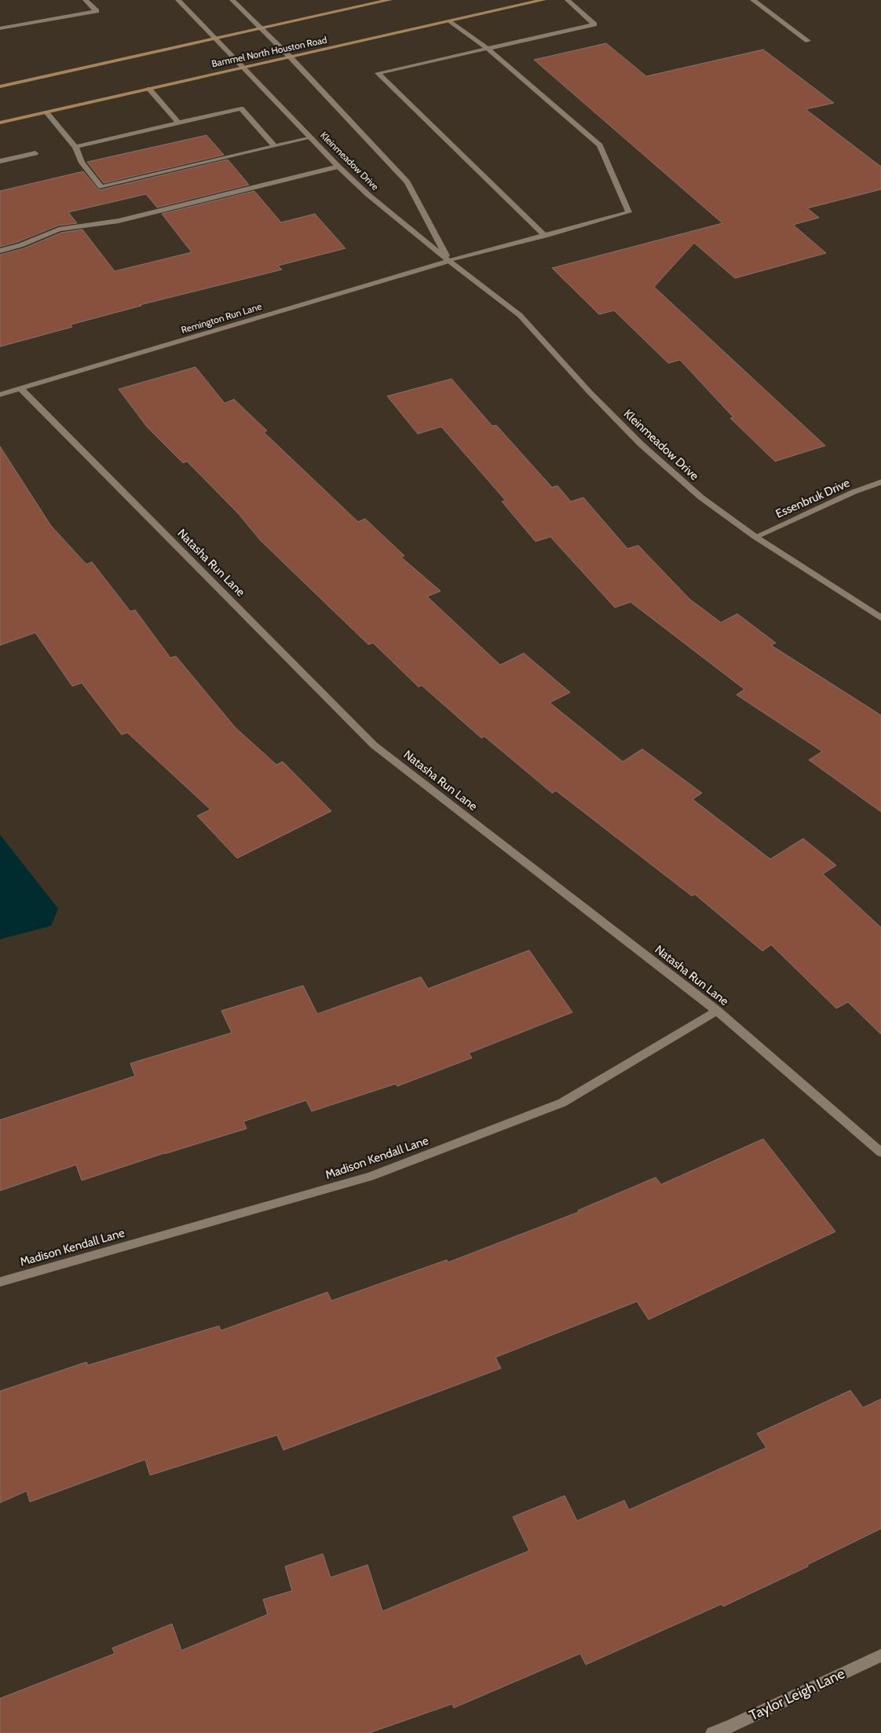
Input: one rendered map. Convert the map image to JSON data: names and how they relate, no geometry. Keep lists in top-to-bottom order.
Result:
{
  "streets": {
    "main road": ["Bammel North Houston Road"],
    "street": [
      "Kleinmeadow Drive",
      "Remington Run Lane",
      "Essenbruk Drive",
      "Natasha Run Lane",
      "Madison Kendall Lane",
      "Taylor Leigh Lane"
    ]
  },
  "crossings": [
    ["Bammel North Houston Road", "Kleinmeadow Drive"],
    ["Kleinmeadow Drive", "Remington Run Lane"],
    ["Kleinmeadow Drive", "Essenbruk Drive"],
    ["Remington Run Lane", "Natasha Run Lane"],
    ["Natasha Run Lane", "Madison Kendall Lane"]
  ]
}
